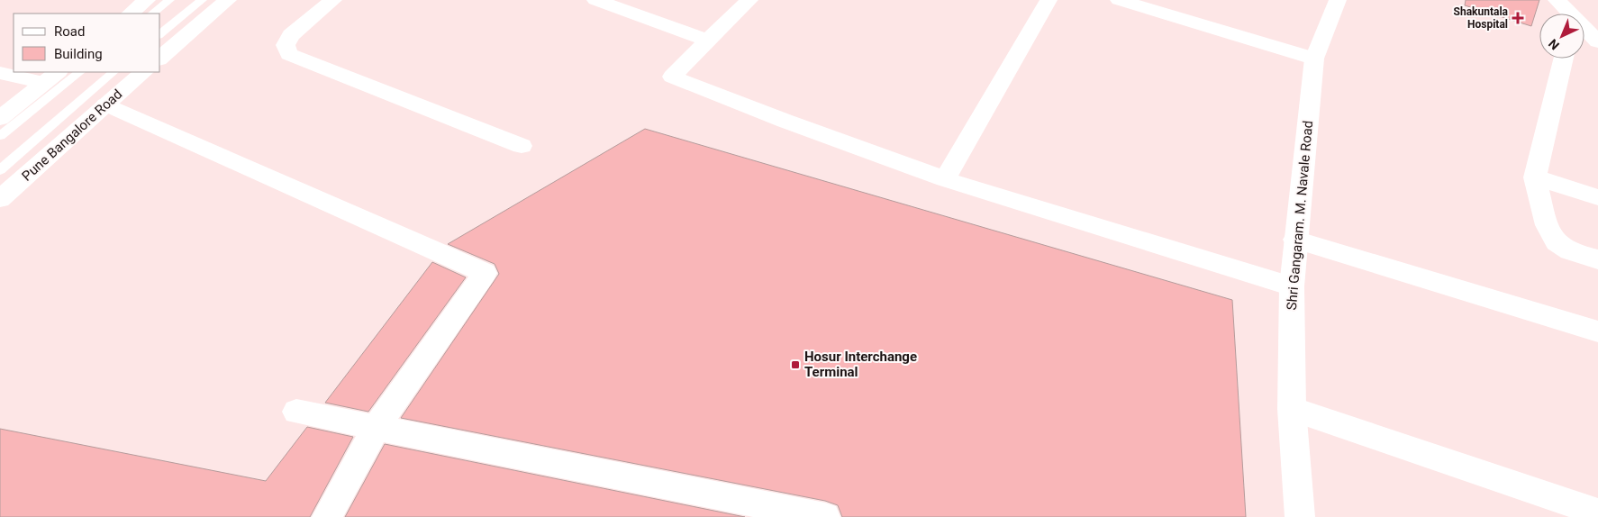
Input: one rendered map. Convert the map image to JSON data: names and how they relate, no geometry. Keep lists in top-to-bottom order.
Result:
{
  "streets": {
    "street": ["Pune Bangalore Road", "Shri Gangaram. M. Navale Road"]
  },
  "places": {
    "health": ["Shakuntala Hospital"],
    "transit": ["Hosur Interchange Terminal"]
  },
  "legend": ["Road", "Building"],
  "north": "bottom left"
}
